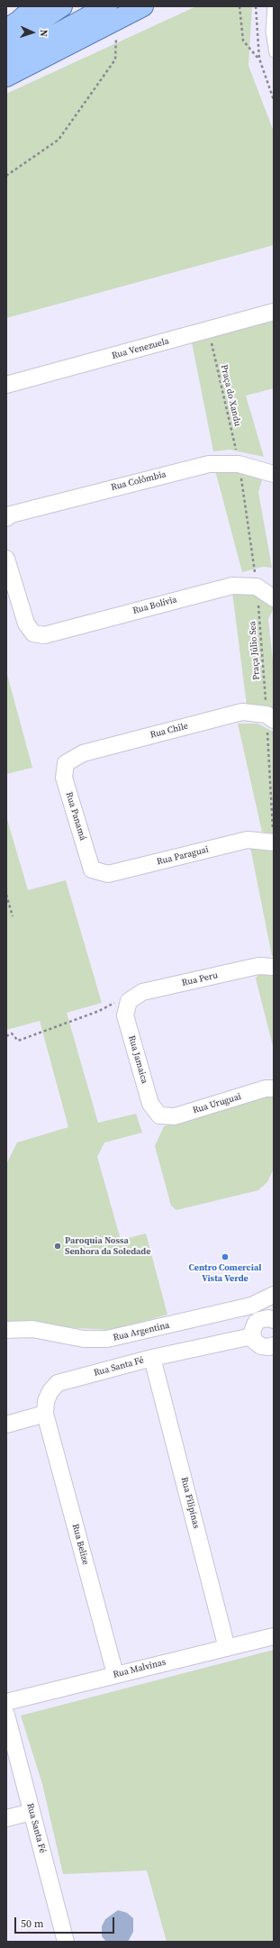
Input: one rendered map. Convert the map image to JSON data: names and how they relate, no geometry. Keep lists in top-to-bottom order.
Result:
{
  "streets": {
    "street": [
      "Rua Venezuela",
      "Rua Colômbia",
      "Rua Bolívia",
      "Rua Chile",
      "Rua Panamá",
      "Rua Paraguai",
      "Rua Peru",
      "Rua Jamaica",
      "Rua Uruguai",
      "Rua Argentina",
      "Rua Santa Fé",
      "Rua Filipinas",
      "Rua Belize",
      "Rua Malvinas"
    ],
    "path": ["Praça do Xandu", "Praça Júlio Sea"]
  },
  "crossings": [
    ["Rua Venezuela", "Praça do Xandu"],
    ["Praça do Xandu", "Rua Colômbia"],
    ["Praça do Xandu", "Rua Bolívia"],
    ["Praça do Xandu", "Praça Júlio Sea"],
    ["Rua Bolívia", "Praça Júlio Sea"],
    ["Praça Júlio Sea", "Rua Chile"],
    ["Rua Chile", "Rua Panamá"],
    ["Rua Panamá", "Rua Paraguai"],
    ["Rua Peru", "Rua Jamaica"],
    ["Rua Jamaica", "Rua Uruguai"],
    ["Rua Santa Fé", "Rua Filipinas"],
    ["Rua Santa Fé", "Rua Belize"],
    ["Rua Filipinas", "Rua Malvinas"],
    ["Rua Belize", "Rua Malvinas"]
  ],
  "places": ["Paroquia Nossa Senhora da Soledade", "Centro Comercial Vista Verde"],
  "scale_bar": "50 m",
  "north": "right"
}
